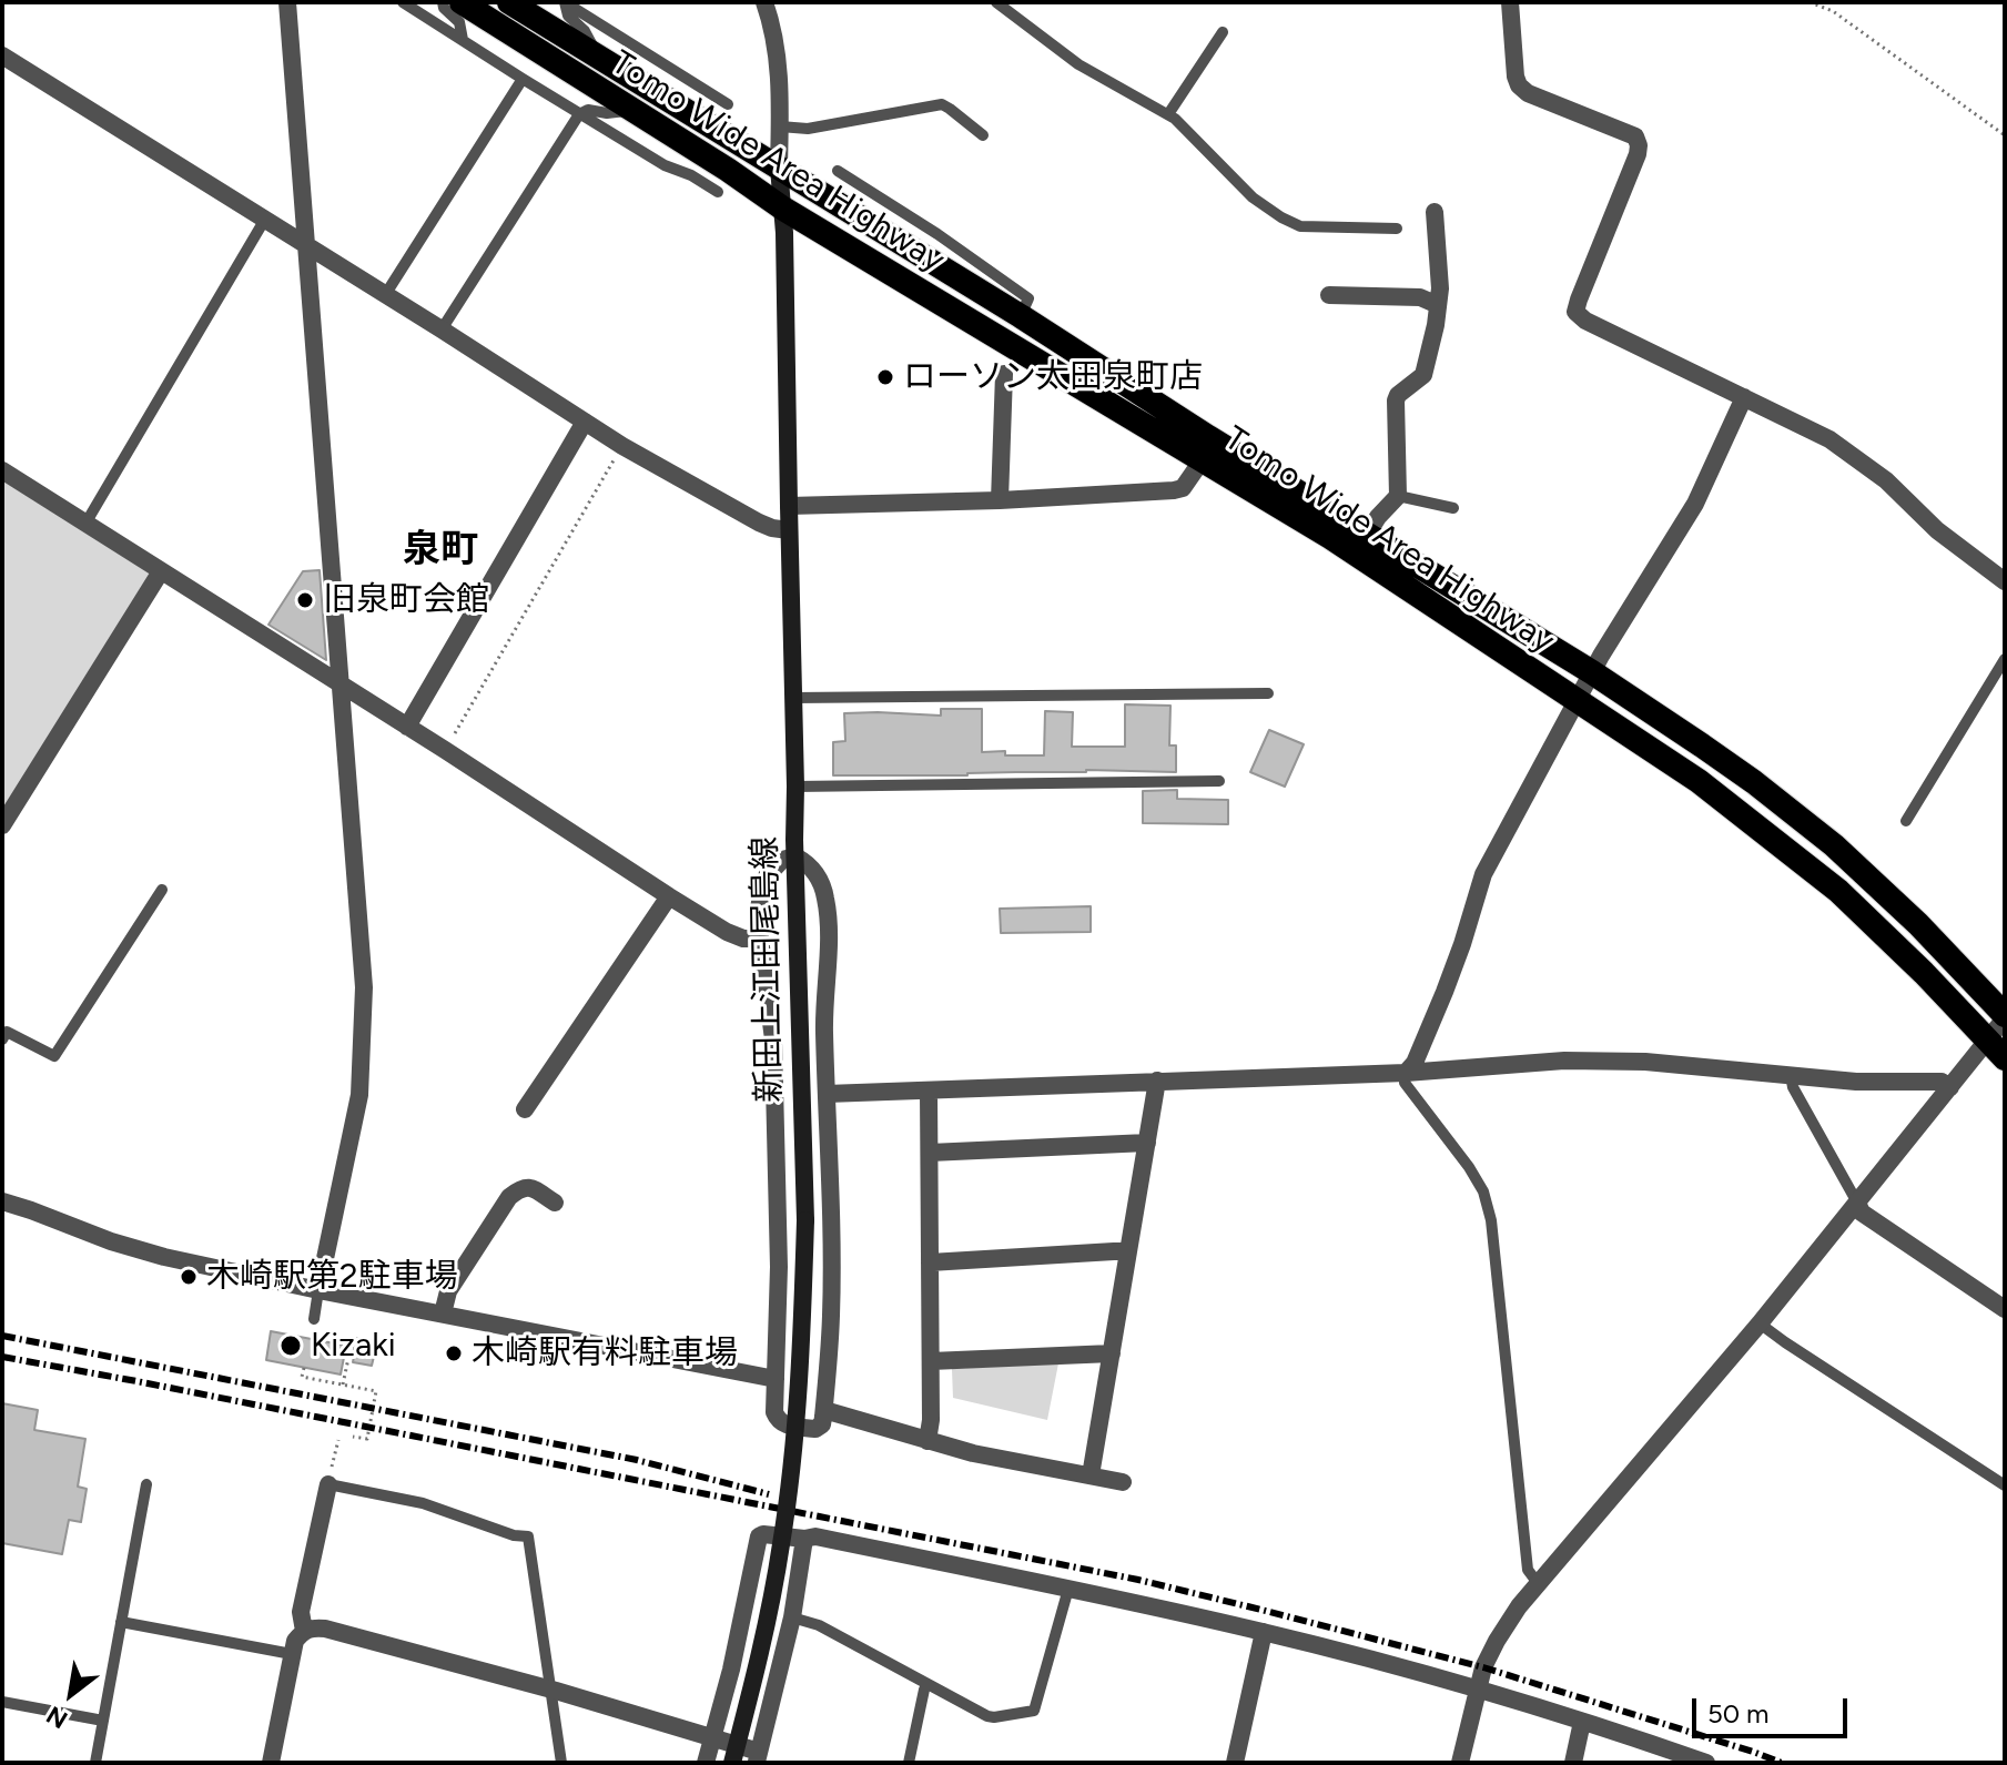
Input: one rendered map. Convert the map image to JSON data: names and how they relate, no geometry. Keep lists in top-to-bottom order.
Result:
{
  "streets": {
    "highway": ["Tomo Wide Area Highway"],
    "main road": ["新田上江田尾島線"]
  },
  "crossings": [
    ["Tomo Wide Area Highway", "新田上江田尾島線"]
  ],
  "districts": ["泉町"],
  "places": [
    "ローソン太田泉町店",
    "旧泉町会館",
    "木崎駅第2駐車場",
    "Kizaki",
    "木崎駅有料駐車場"
  ],
  "scale_bar": "50 m",
  "north": "bottom left"
}
